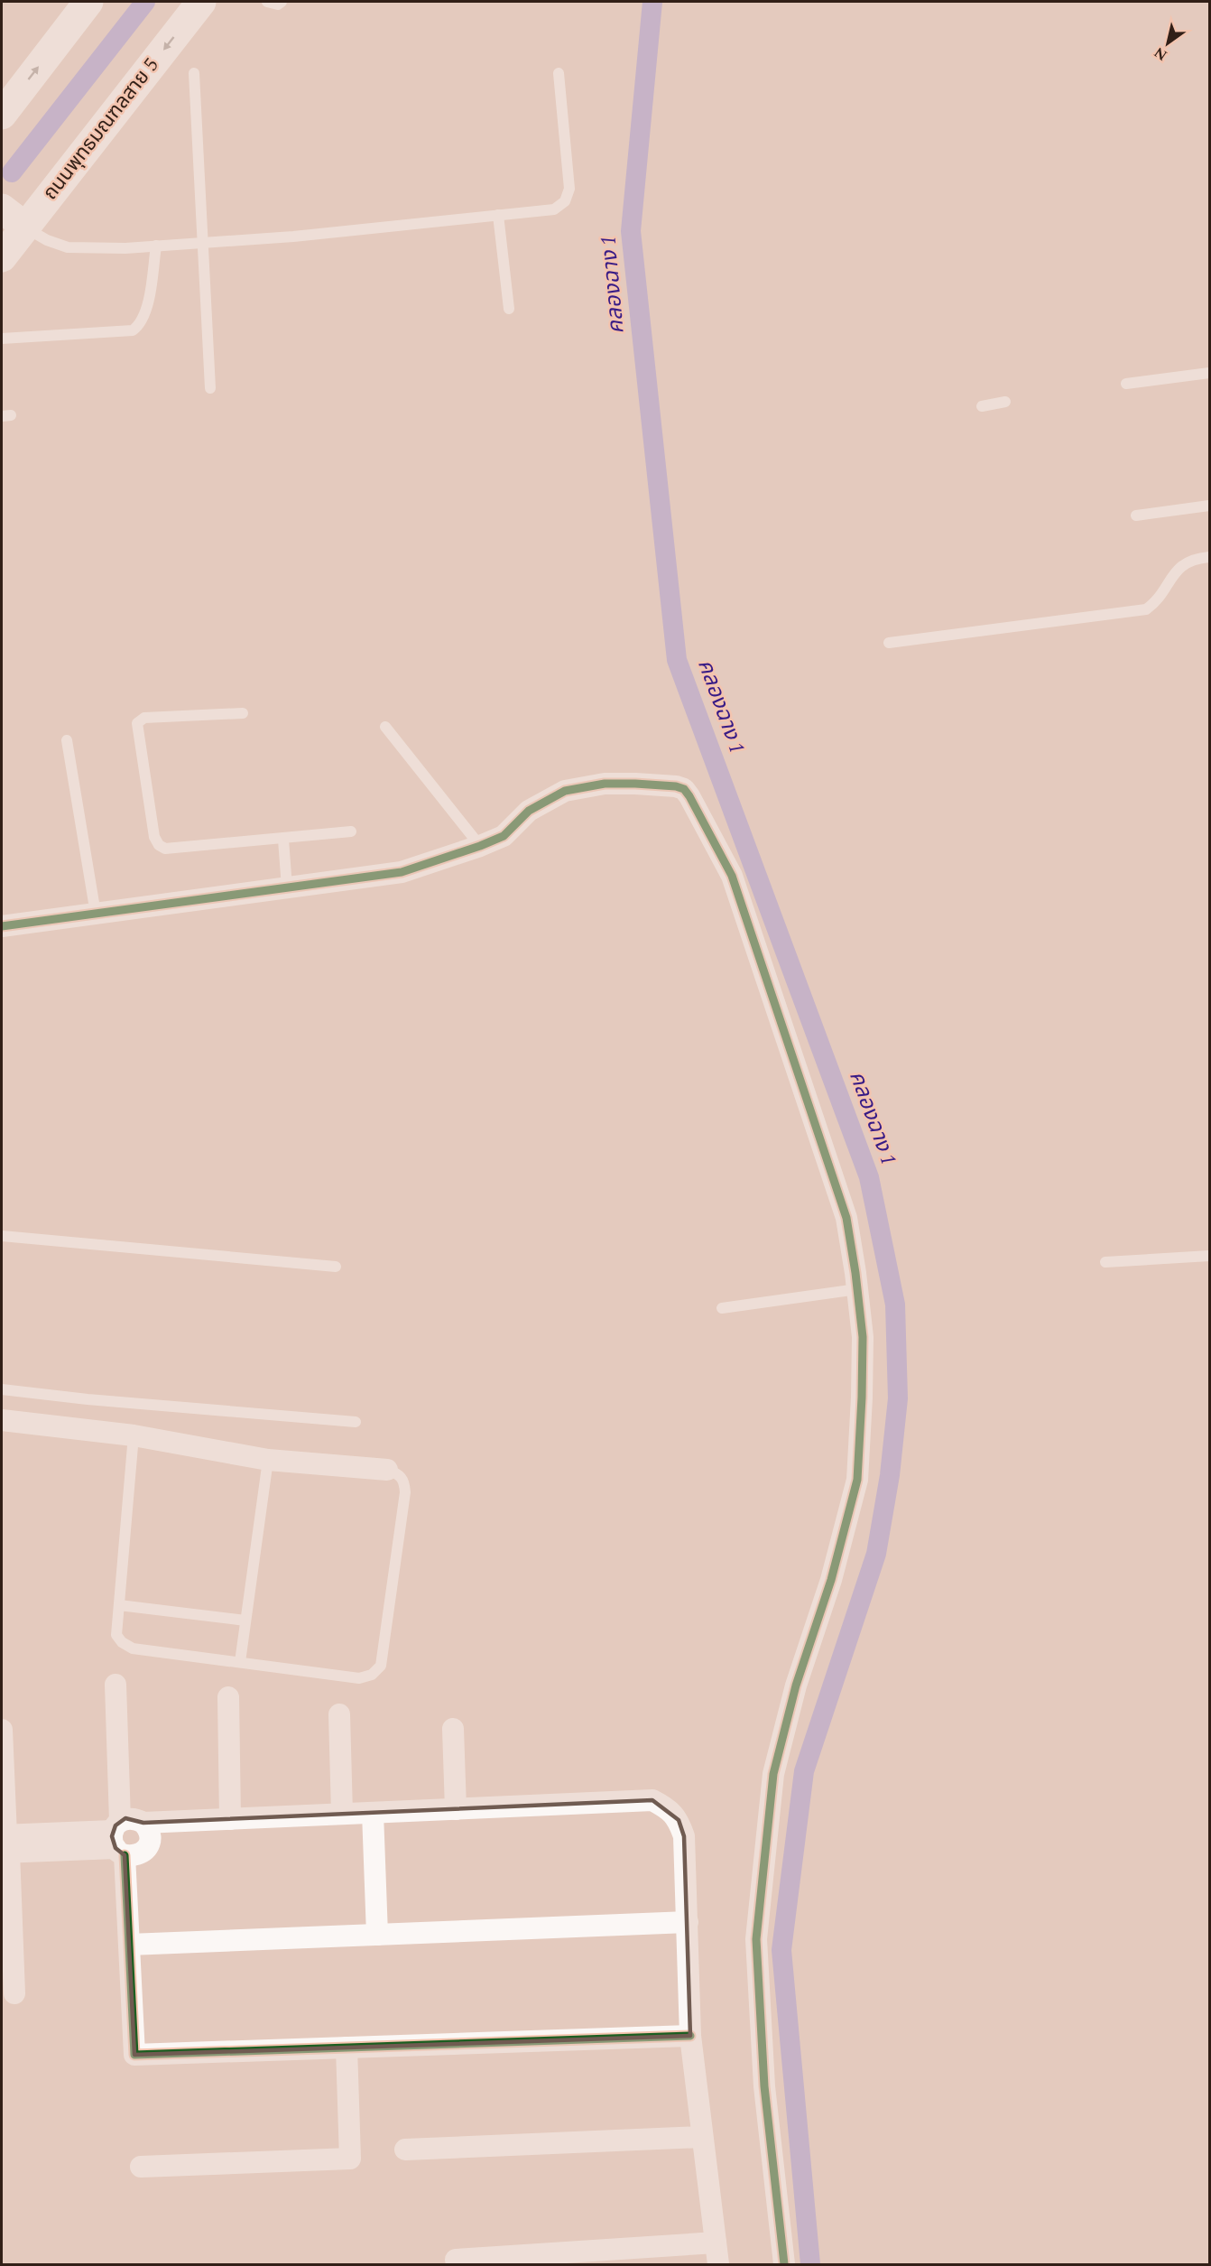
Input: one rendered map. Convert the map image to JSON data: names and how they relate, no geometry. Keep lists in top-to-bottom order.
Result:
{
  "streets": {
    "main road": ["ถนนพุทธมณฑลสาย 5"]
  },
  "water": ["คลองฉาง 1"],
  "north": "bottom left"
}
